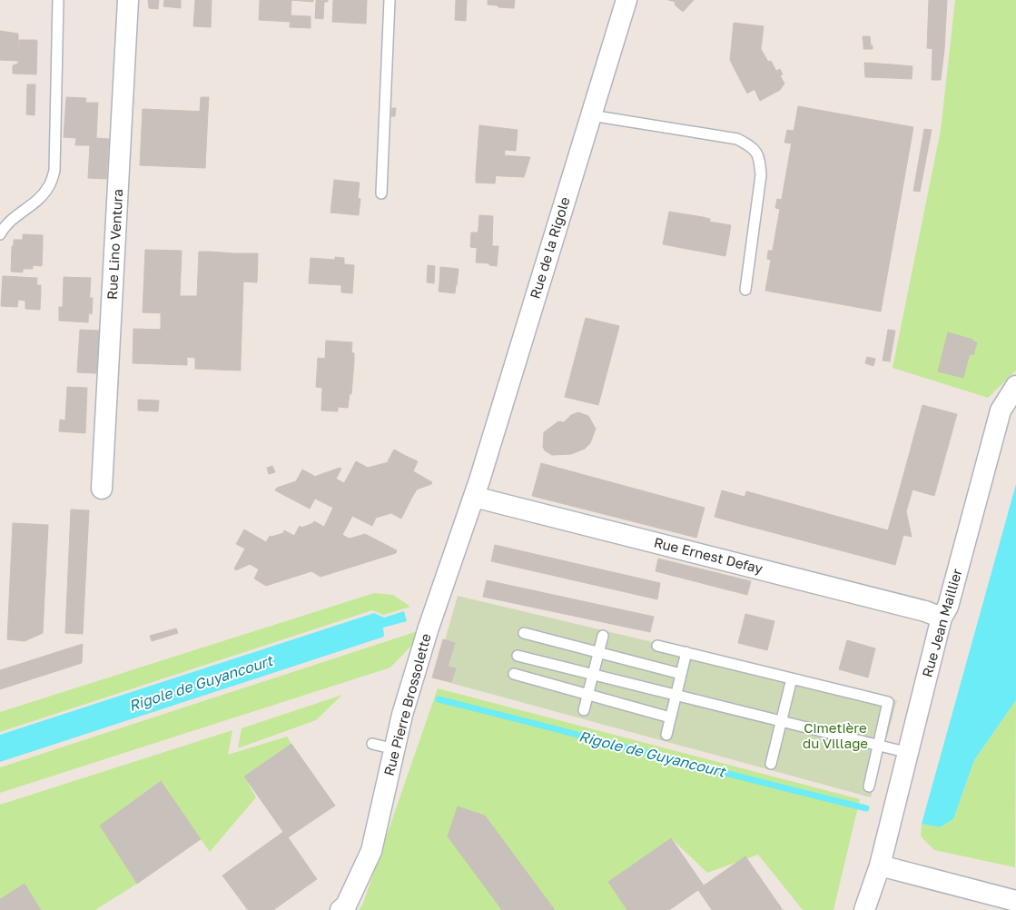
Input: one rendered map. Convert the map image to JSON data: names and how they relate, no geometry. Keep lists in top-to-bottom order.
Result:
{
  "streets": {
    "street": [
      "Rue Lino Ventura",
      "Rue de la Rigole",
      "Rue Ernest Defay",
      "Rue Jean Maillier",
      "Rue Pierre Brossolette"
    ]
  },
  "crossings": [
    ["Rue de la Rigole", "Rue Ernest Defay"],
    ["Rue de la Rigole", "Rue Pierre Brossolette"],
    ["Rue Ernest Defay", "Rue Jean Maillier"],
    ["Rue Ernest Defay", "Rue Pierre Brossolette"]
  ],
  "water": ["Rigole de Guyancourt"],
  "parks": ["Cimetière du Village"]
}
